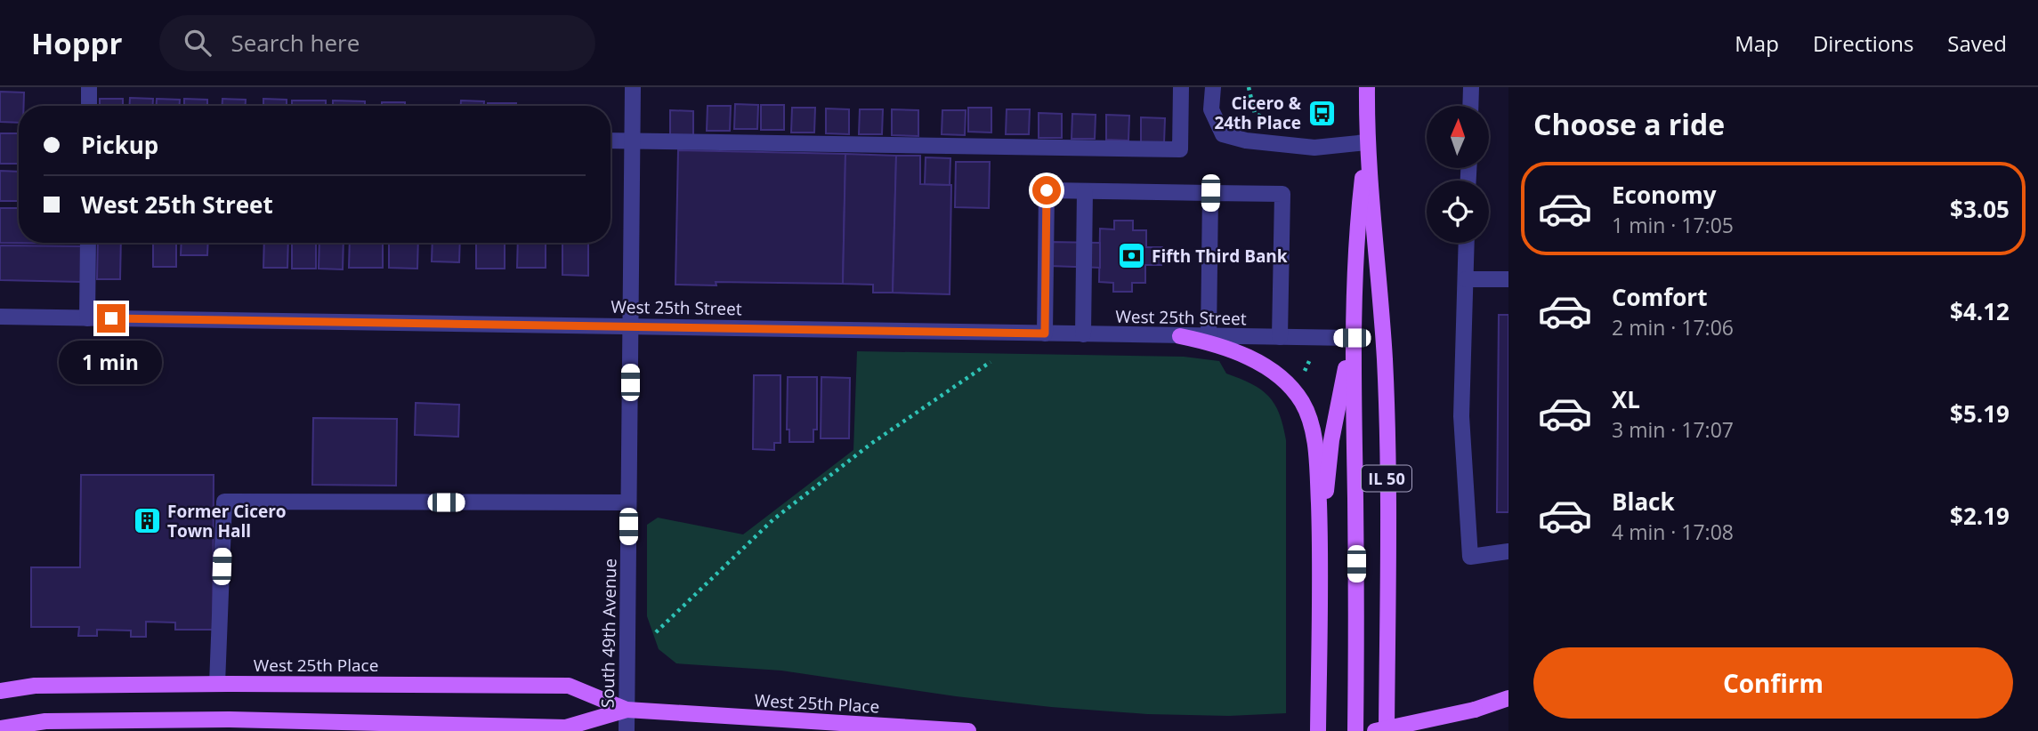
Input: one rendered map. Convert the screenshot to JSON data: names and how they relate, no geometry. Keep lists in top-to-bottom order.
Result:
{
  "streets": {
    "main road": ["IL 50", "West 25th Place"],
    "street": ["West 25th Street", "South 49th Avenue"]
  },
  "crossings": [
    ["West 25th Street", "IL 50"],
    ["West 25th Street", "South 49th Avenue"],
    ["South 49th Avenue", "West 25th Place"]
  ],
  "places": {
    "bus stop": ["Cicero & 24th Place"],
    "bank": ["Fifth Third Bank"],
    "building": ["Former Cicero Town Hall"]
  },
  "north": "top",
  "page": {
    "header": "Hoppr",
    "search": "Search here",
    "nav": ["Map", "Directions", "Saved"],
    "heading": "Choose a ride",
    "banner": ["Pickup", "West 25th Street"],
    "list": [
      {
        "name": "Economy",
        "note": "1 min · 17:05",
        "value": "$3.05"
      },
      {
        "name": "Comfort",
        "note": "2 min · 17:06",
        "value": "$4.12"
      },
      {
        "name": "XL",
        "note": "3 min · 17:07",
        "value": "$5.19"
      },
      {
        "name": "Black",
        "note": "4 min · 17:08",
        "value": "$2.19"
      }
    ],
    "bubble": "1 min",
    "buttons": "Confirm"
  }
}
